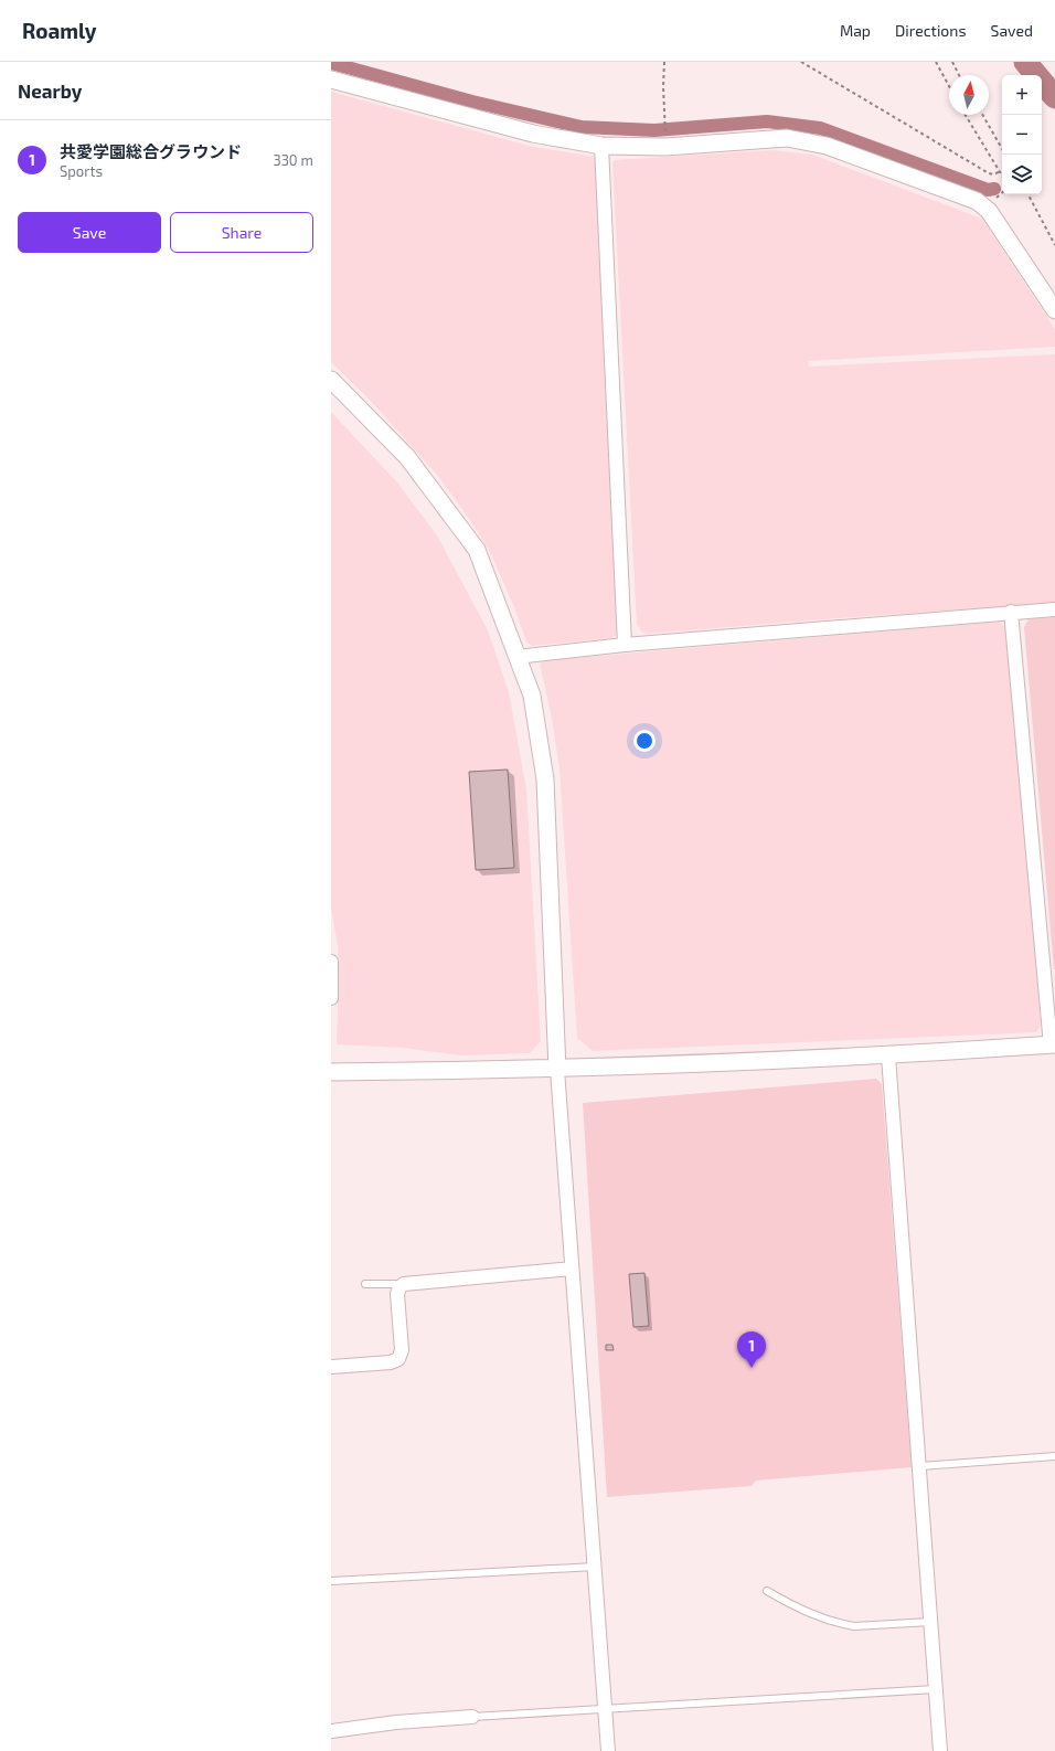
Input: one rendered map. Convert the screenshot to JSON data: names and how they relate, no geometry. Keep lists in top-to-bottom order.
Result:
{
  "north": "top",
  "page": {
    "header": "Roamly",
    "nav": ["Map", "Directions", "Saved"],
    "heading": "Nearby",
    "map_buttons": ["+", "−"],
    "list": [
      {
        "mark": "1",
        "name": "共愛学園総合グラウンド",
        "note": "Sports",
        "value": "330 m"
      }
    ],
    "buttons": ["Save", "Share"],
    "pins": "1"
  }
}
